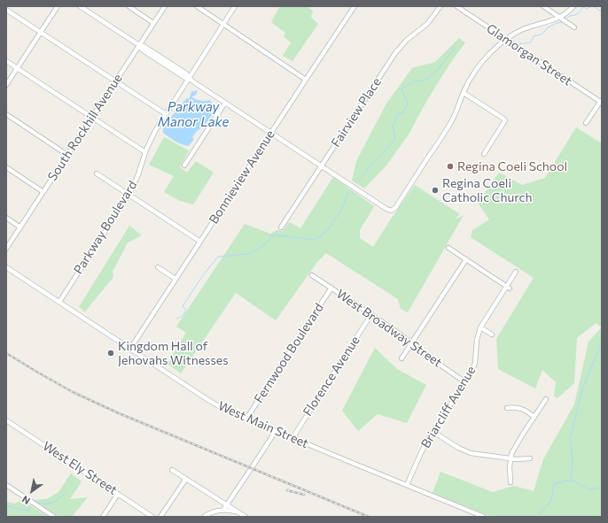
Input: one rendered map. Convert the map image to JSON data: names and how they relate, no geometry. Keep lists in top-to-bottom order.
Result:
{
  "streets": {
    "street": [
      "Glamorgan Street",
      "Fairview Place",
      "South Rockhill Avenue",
      "Bonnieview Avenue",
      "Parkway Boulevard",
      "West Broadway Street",
      "Fernwood Boulevard",
      "Florence Avenue",
      "Briarcliff Avenue",
      "West Main Street",
      "West Ely Street"
    ]
  },
  "crossings": [
    ["Bonnieview Avenue", "West Main Street"],
    ["Parkway Boulevard", "West Main Street"],
    ["West Broadway Street", "Fernwood Boulevard"],
    ["West Broadway Street", "Florence Avenue"],
    ["West Broadway Street", "Briarcliff Avenue"],
    ["Fernwood Boulevard", "West Main Street"],
    ["Florence Avenue", "West Main Street"],
    ["Briarcliff Avenue", "West Main Street"]
  ],
  "water": ["Parkway Manor Lake"],
  "places": ["Regina Coeli School", "Regina Coeli Catholic Church", "Kingdom Hall of Jehovahs Witnesses"],
  "north": "bottom left"
}
